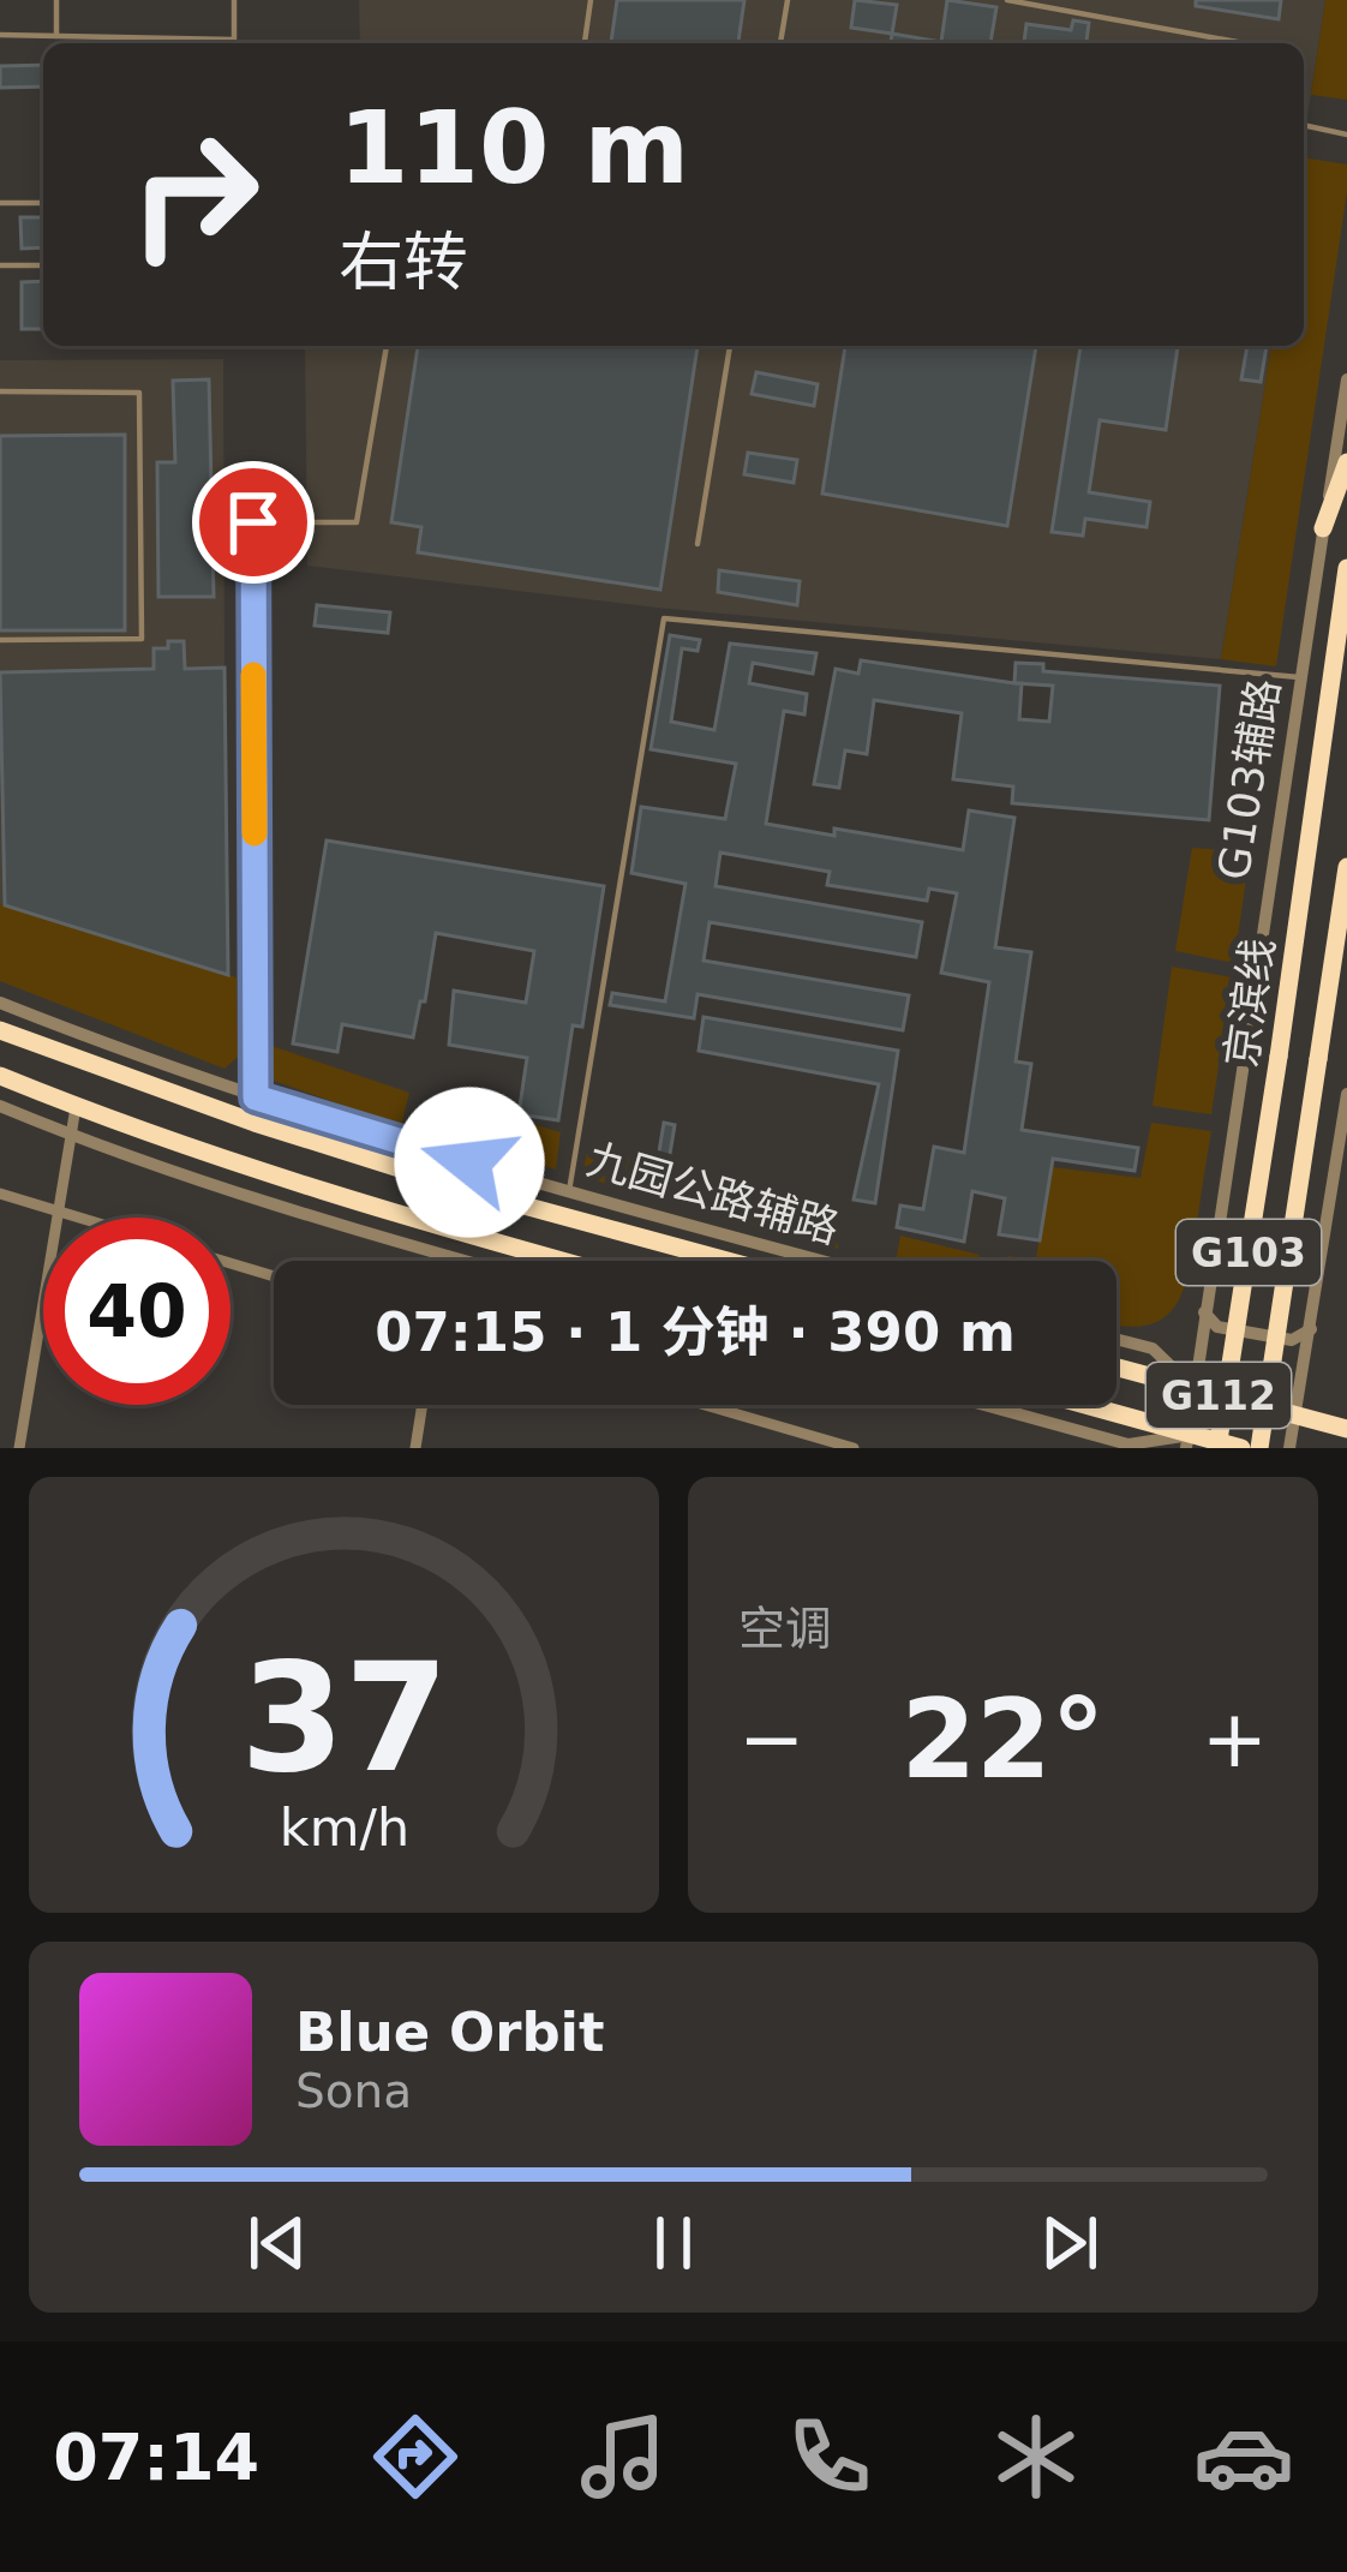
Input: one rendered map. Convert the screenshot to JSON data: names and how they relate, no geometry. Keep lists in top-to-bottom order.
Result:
{
  "streets": {
    "highway": ["京滨线", "G103", "G112"],
    "street": ["G103辅路", "九园公路辅路"]
  },
  "crossings": [
    ["G103辅路", "G112"]
  ],
  "page": {
    "turn": ["110 m", "右转"],
    "limit": "40",
    "trip": "07:15 · 1 分钟 · 390 m",
    "tile": "空调",
    "heat": ["−", "22°", "+"],
    "song": ["Blue Orbit", "Sona"],
    "tabs": "07:14",
    "gauge": ["37", "km/h"]
  }
}
